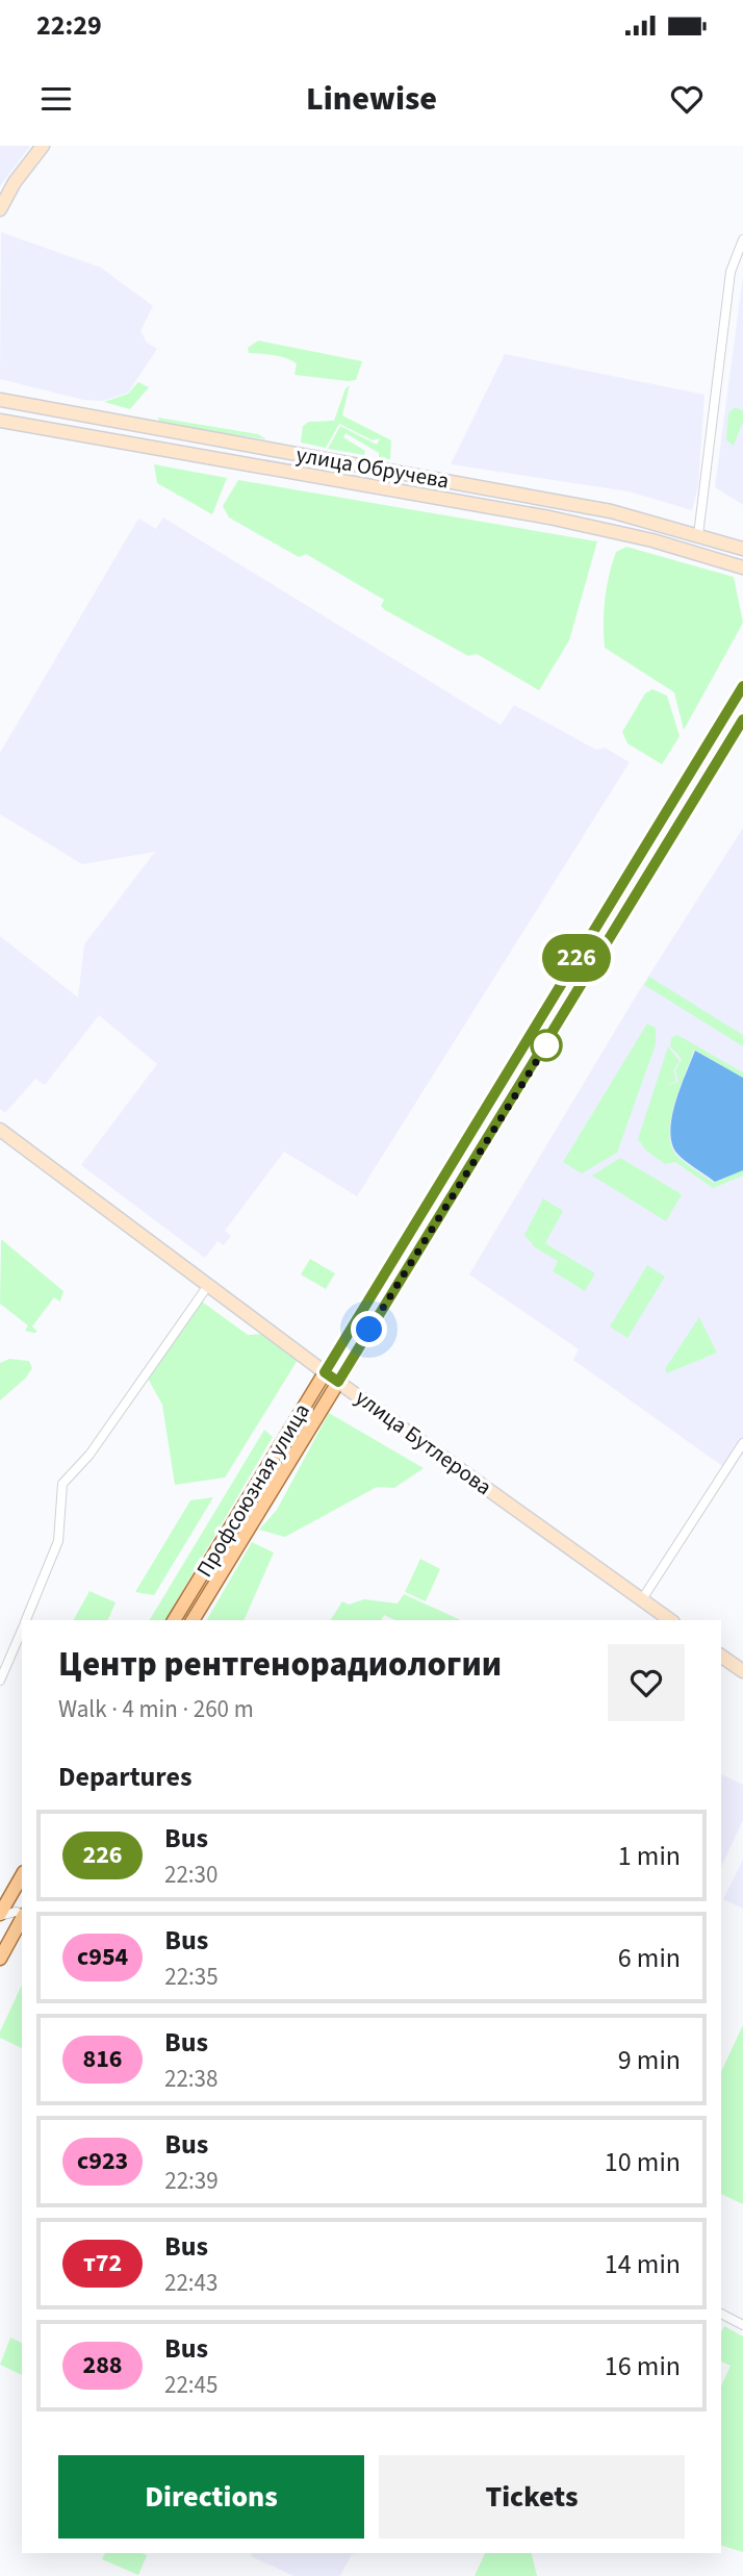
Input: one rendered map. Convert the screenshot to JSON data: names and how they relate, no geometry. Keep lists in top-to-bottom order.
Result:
{
  "streets": {
    "main road": ["улица Обручева", "улица Бутлерова", "Профсоюзная улица"]
  },
  "crossings": [
    ["улица Бутлерова", "Профсоюзная улица"]
  ],
  "lines": ["bus line 226"],
  "page": {
    "status": "22:29",
    "header": "Linewise",
    "on_map": "226",
    "heading": [
      ["Центр рентгенорадиологии", "Walk · 4 min · 260 m"],
      "Departures"
    ],
    "list": [
      {
        "mark": "226",
        "name": "Bus",
        "note": "22:30",
        "value": "1 min"
      },
      {
        "mark": "с954",
        "name": "Bus",
        "note": "22:35",
        "value": "6 min"
      },
      {
        "mark": "816",
        "name": "Bus",
        "note": "22:38",
        "value": "9 min"
      },
      {
        "mark": "с923",
        "name": "Bus",
        "note": "22:39",
        "value": "10 min"
      },
      {
        "mark": "т72",
        "name": "Bus",
        "note": "22:43",
        "value": "14 min"
      },
      {
        "mark": "288",
        "name": "Bus",
        "note": "22:45",
        "value": "16 min"
      }
    ],
    "buttons": ["Directions", "Tickets"]
  }
}
